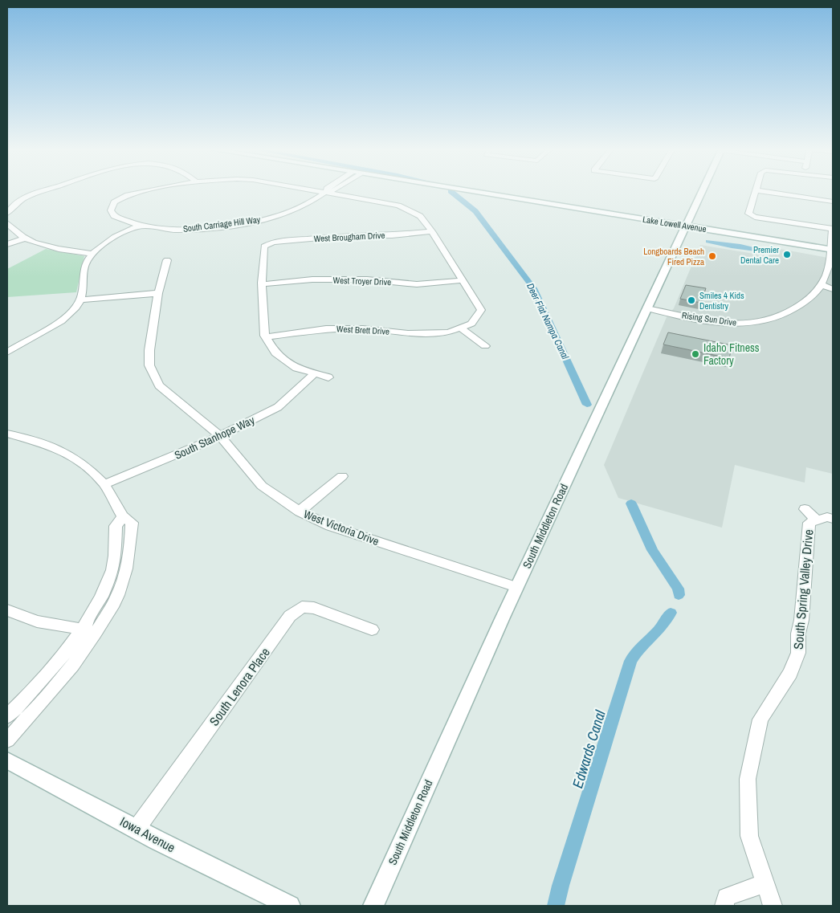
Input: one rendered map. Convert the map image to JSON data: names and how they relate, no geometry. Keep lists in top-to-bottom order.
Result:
{
  "streets": {
    "main road": ["Lake Lowell Avenue", "South Middleton Road", "Iowa Avenue"],
    "street": [
      "South Carriage Hill Way",
      "West Brougham Drive",
      "West Troyer Drive",
      "Rising Sun Drive",
      "West Brett Drive",
      "South Stanhope Way",
      "West Victoria Drive",
      "South Spring Valley Drive",
      "South Lenora Place"
    ]
  },
  "crossings": [
    ["Lake Lowell Avenue", "Rising Sun Drive"],
    ["Lake Lowell Avenue", "South Middleton Road"],
    ["West Brougham Drive", "West Troyer Drive"],
    ["West Troyer Drive", "West Brett Drive"],
    ["Rising Sun Drive", "South Middleton Road"],
    ["South Stanhope Way", "West Victoria Drive"],
    ["South Middleton Road", "West Victoria Drive"],
    ["South Lenora Place", "Iowa Avenue"]
  ],
  "water": ["Deer Flat Nampa Canal", "Edwards Canal"],
  "places": [
    "Premier Dental Care",
    "Longboards Beach Fired Pizza",
    "Smiles 4 Kids Dentistry",
    "Idaho Fitness Factory"
  ]
}
